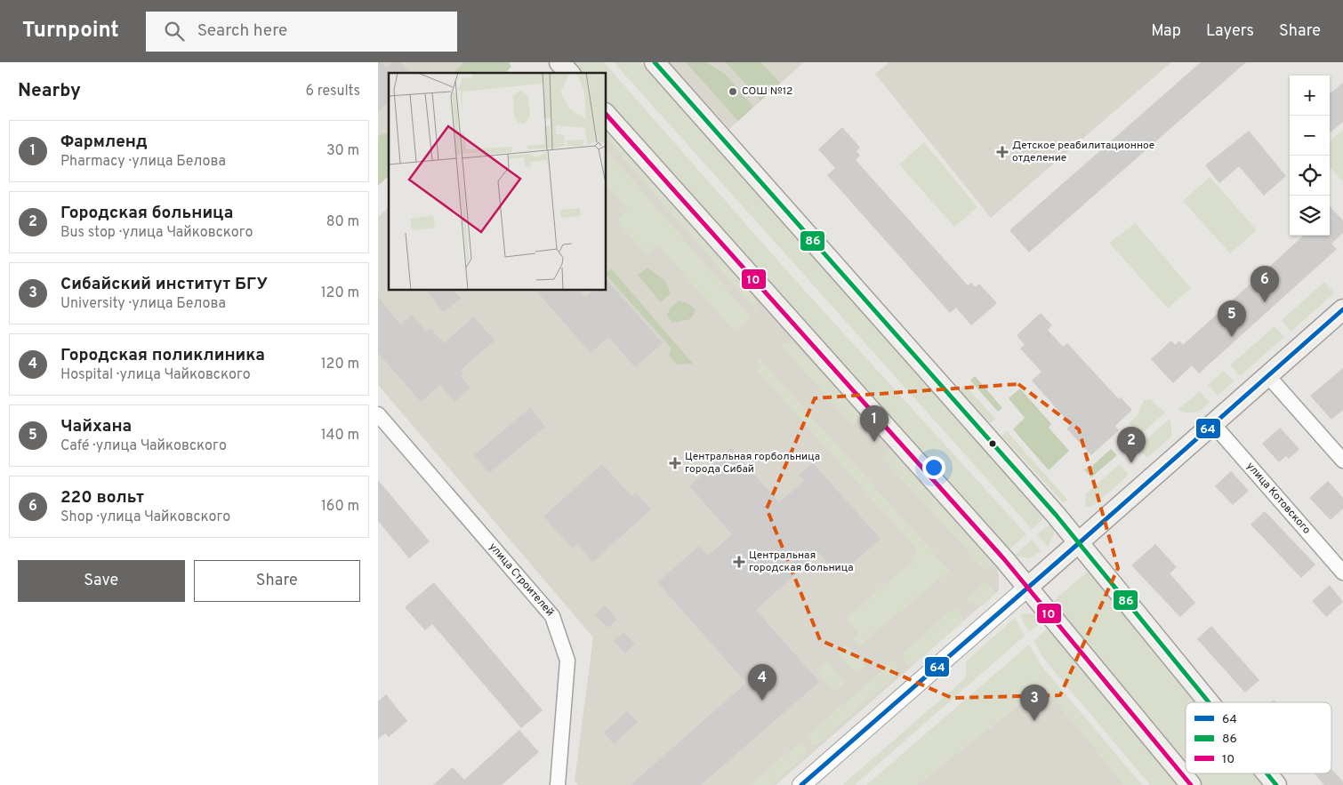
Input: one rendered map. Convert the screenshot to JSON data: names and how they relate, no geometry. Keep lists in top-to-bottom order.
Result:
{
  "streets": {
    "street": ["улица Котовского", "улица Строителей"]
  },
  "places": {
    "other": ["СОШ №12"],
    "health": ["Детское реабилитационное отделение", "Центральная горбольница города Сибай", "Центральная городская больница"]
  },
  "lines": ["transit line 86", "transit line 10", "transit line 64"],
  "legend": ["64", "86", "10"],
  "page": {
    "header": "Turnpoint",
    "search": "Search here",
    "nav": ["Map", "Layers", "Share"],
    "heading": ["Nearby", "6 results"],
    "map_buttons": ["+", "−"],
    "list": [
      {
        "mark": "1",
        "name": "Фармленд",
        "note": "Pharmacy · улица Белова",
        "value": "30 m"
      },
      {
        "mark": "2",
        "name": "Городская больница",
        "note": "Bus stop · улица Чайковского",
        "value": "80 m"
      },
      {
        "mark": "3",
        "name": "Сибайский институт БГУ",
        "note": "University · улица Белова",
        "value": "120 m"
      },
      {
        "mark": "4",
        "name": "Городская поликлиника",
        "note": "Hospital · улица Чайковского",
        "value": "120 m"
      },
      {
        "mark": "5",
        "name": "Чайхана",
        "note": "Café · улица Чайковского",
        "value": "140 m"
      },
      {
        "mark": "6",
        "name": "220 вольт",
        "note": "Shop · улица Чайковского",
        "value": "160 m"
      }
    ],
    "pins": [
      "6",
      "5",
      "1",
      "2",
      "4",
      "3"
    ],
    "buttons": ["Save", "Share"]
  }
}
